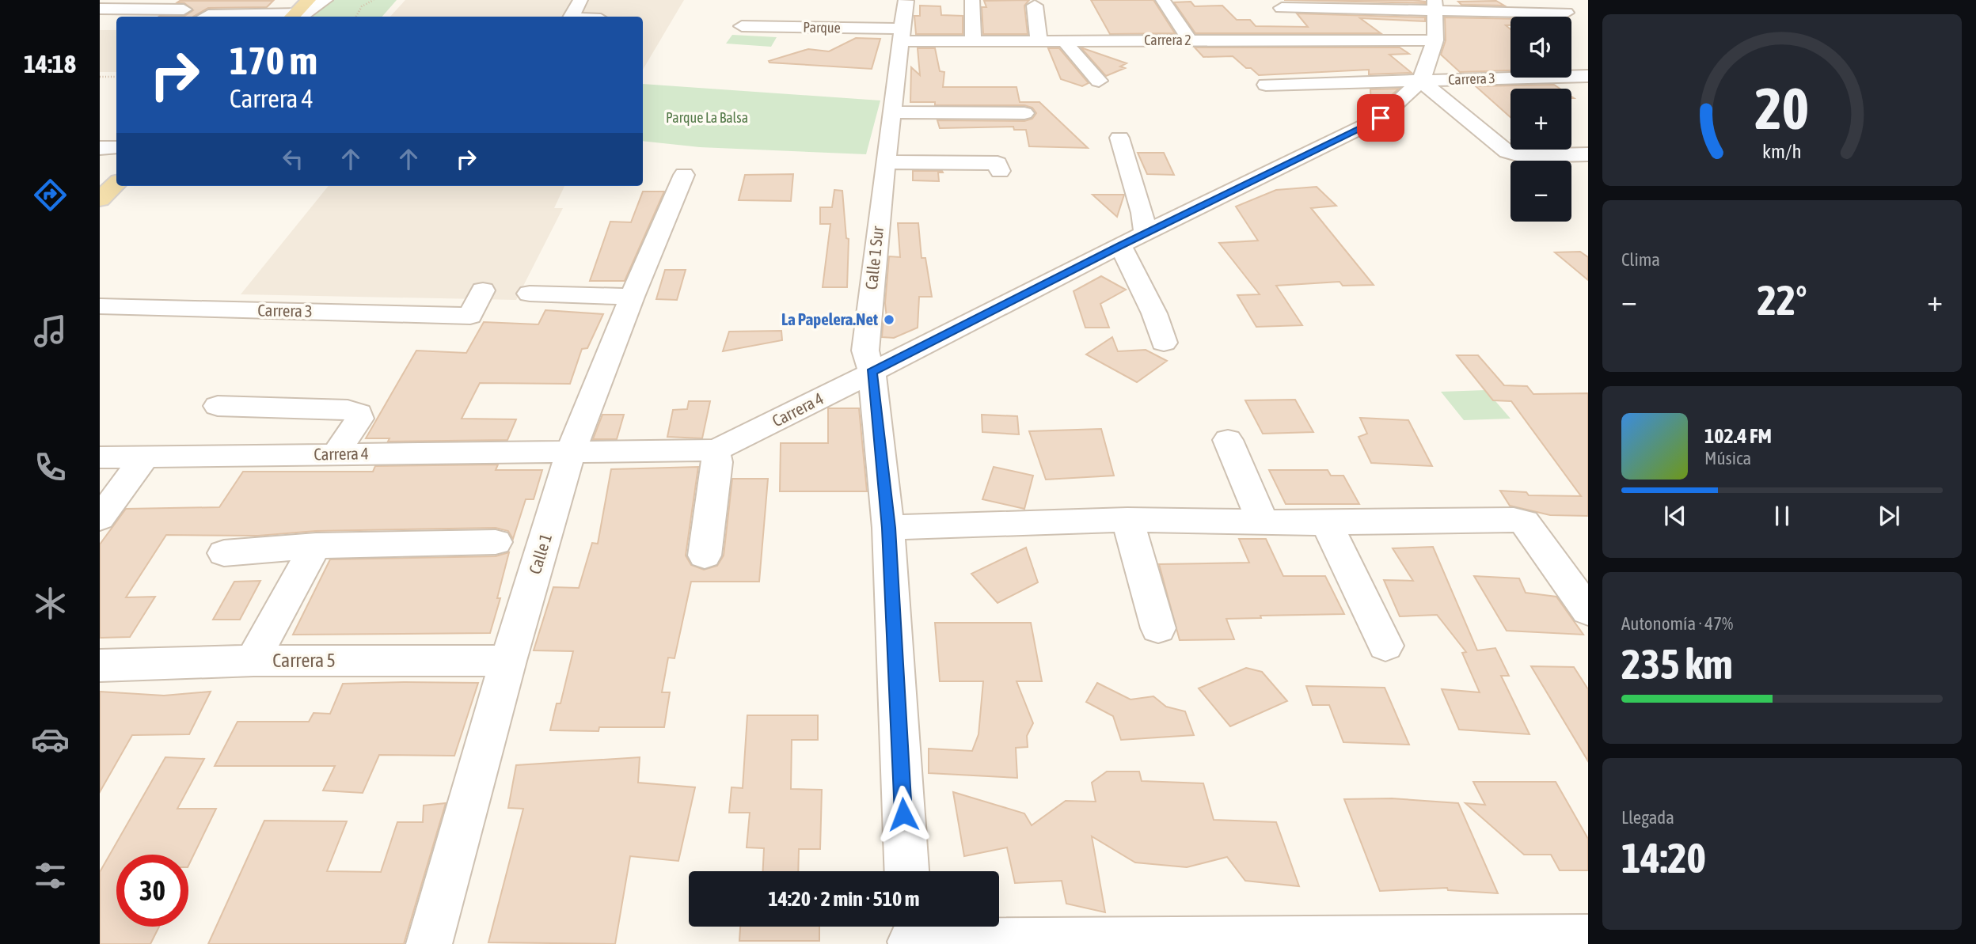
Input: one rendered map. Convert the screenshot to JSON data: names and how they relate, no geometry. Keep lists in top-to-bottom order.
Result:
{
  "streets": {
    "street": [
      "Parque",
      "Carrera 2",
      "Carrera 3",
      "Calle 1 Sur",
      "Carrera 4",
      "Calle 1",
      "Carrera 5"
    ]
  },
  "crossings": [
    ["Parque", "Carrera 2"],
    ["Parque", "Calle 1 Sur"],
    ["Carrera 2", "Calle 1 Sur"],
    ["Carrera 3", "Carrera 4"],
    ["Calle 1 Sur", "Carrera 4"],
    ["Carrera 4", "Calle 1"],
    ["Calle 1", "Carrera 5"]
  ],
  "parks": ["Parque La Balsa"],
  "places": ["La Papelera.Net"],
  "page": {
    "tabs": "14:18",
    "map_buttons": ["+", "−"],
    "turn": ["170 m", "Carrera 4"],
    "tile": [
      "Clima",
      ["Autonomía · 47%", "235 km"],
      ["Llegada", "14:20"]
    ],
    "heat": ["−", "22°", "+"],
    "song": ["102.4 FM", "Música"],
    "limit": "30",
    "trip": "14:20 · 2 min · 510 m",
    "gauge": ["20", "km/h"]
  }
}
